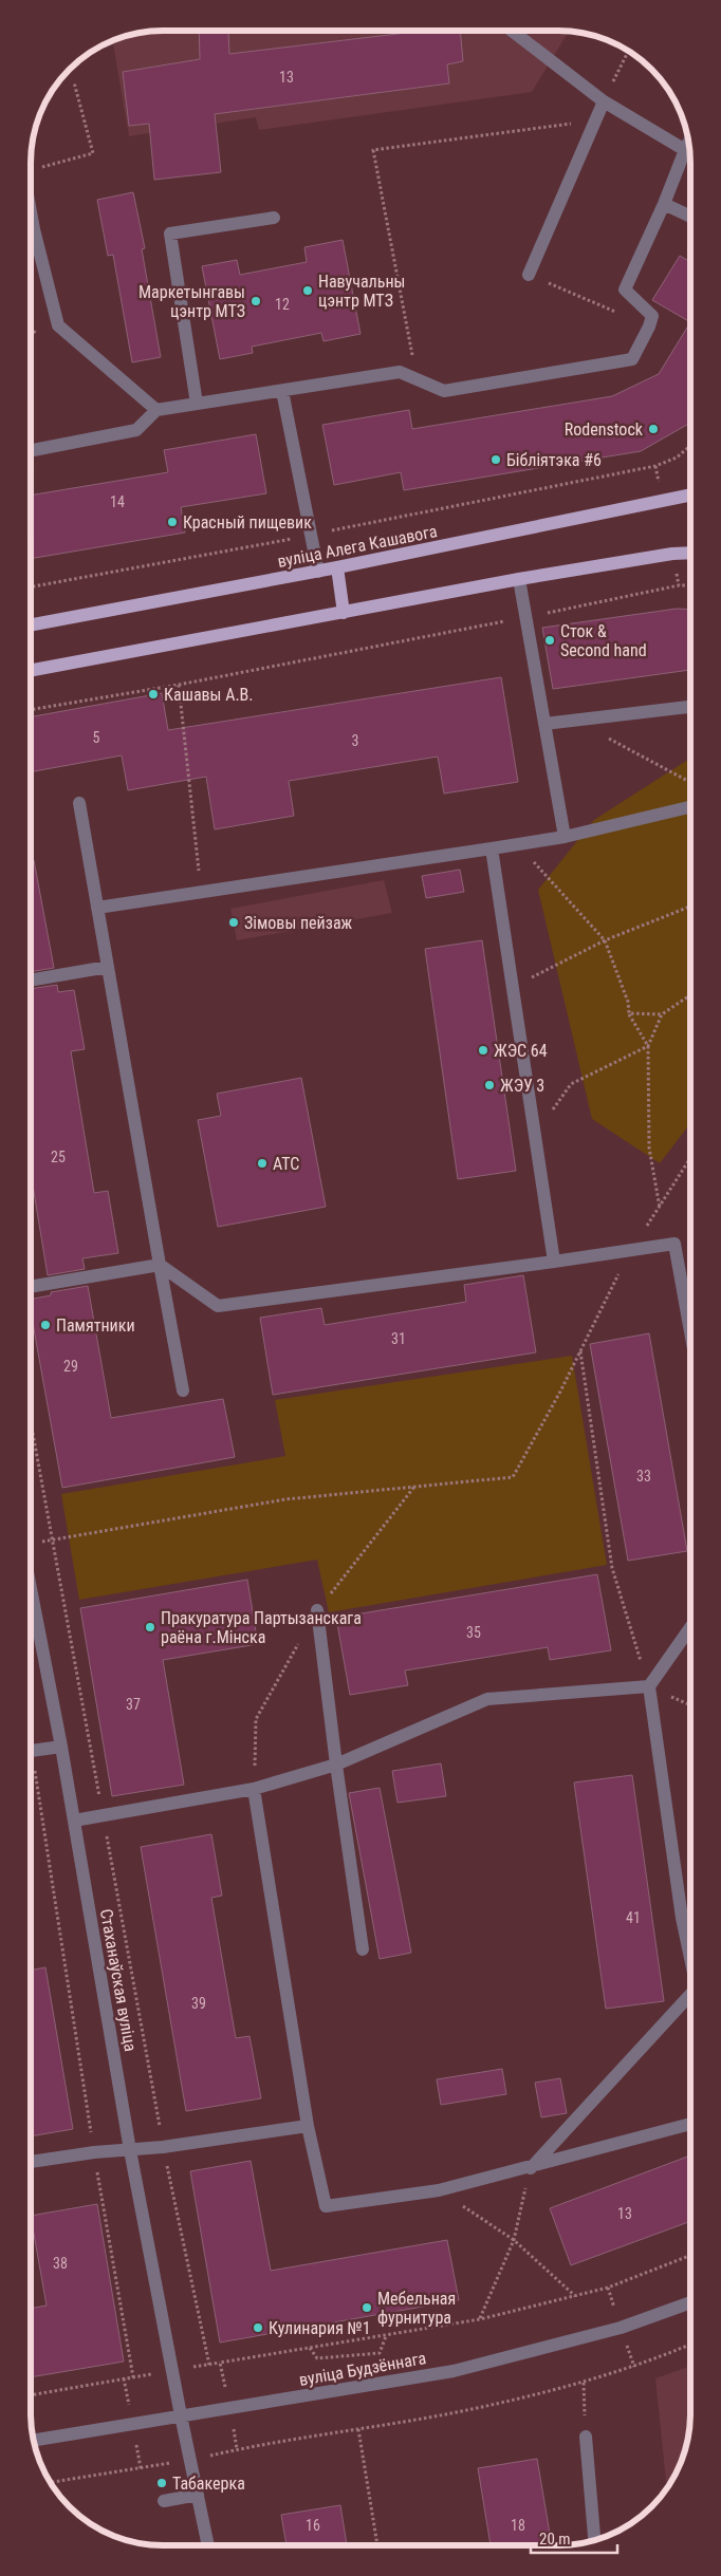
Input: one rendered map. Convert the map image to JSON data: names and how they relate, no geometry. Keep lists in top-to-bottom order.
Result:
{
  "streets": {
    "main road": ["вуліца Алега Кашавога"],
    "street": ["Стаханаўская вуліца", "вуліца Будзённага"]
  },
  "crossings": [
    ["Стаханаўская вуліца", "вуліца Будзённага"]
  ],
  "places": [
    "Навучальны цэнтр МТЗ",
    "Маркетынгавы цэнтр МТЗ",
    "Rodenstock",
    "Бібліятэка #6",
    "Красный пищевик",
    "Сток & Second hand",
    "Кашавы А.В.",
    "Зімовы пейзаж",
    "ЖЭС 64",
    "ЖЭУ 3",
    "АТС",
    "Памятники",
    "Пракуратура Партызанскага раёна г.Мінска",
    "Мебельная фурнитура",
    "Кулинария №1",
    "Табакерка"
  ],
  "house_numbers": [
    "13",
    "12",
    "14",
    "5",
    "3",
    "25",
    "31",
    "29",
    "33",
    "35",
    "37",
    "41",
    "39",
    "13",
    "38",
    "16",
    "18"
  ],
  "scale_bar": "20 m"
}
